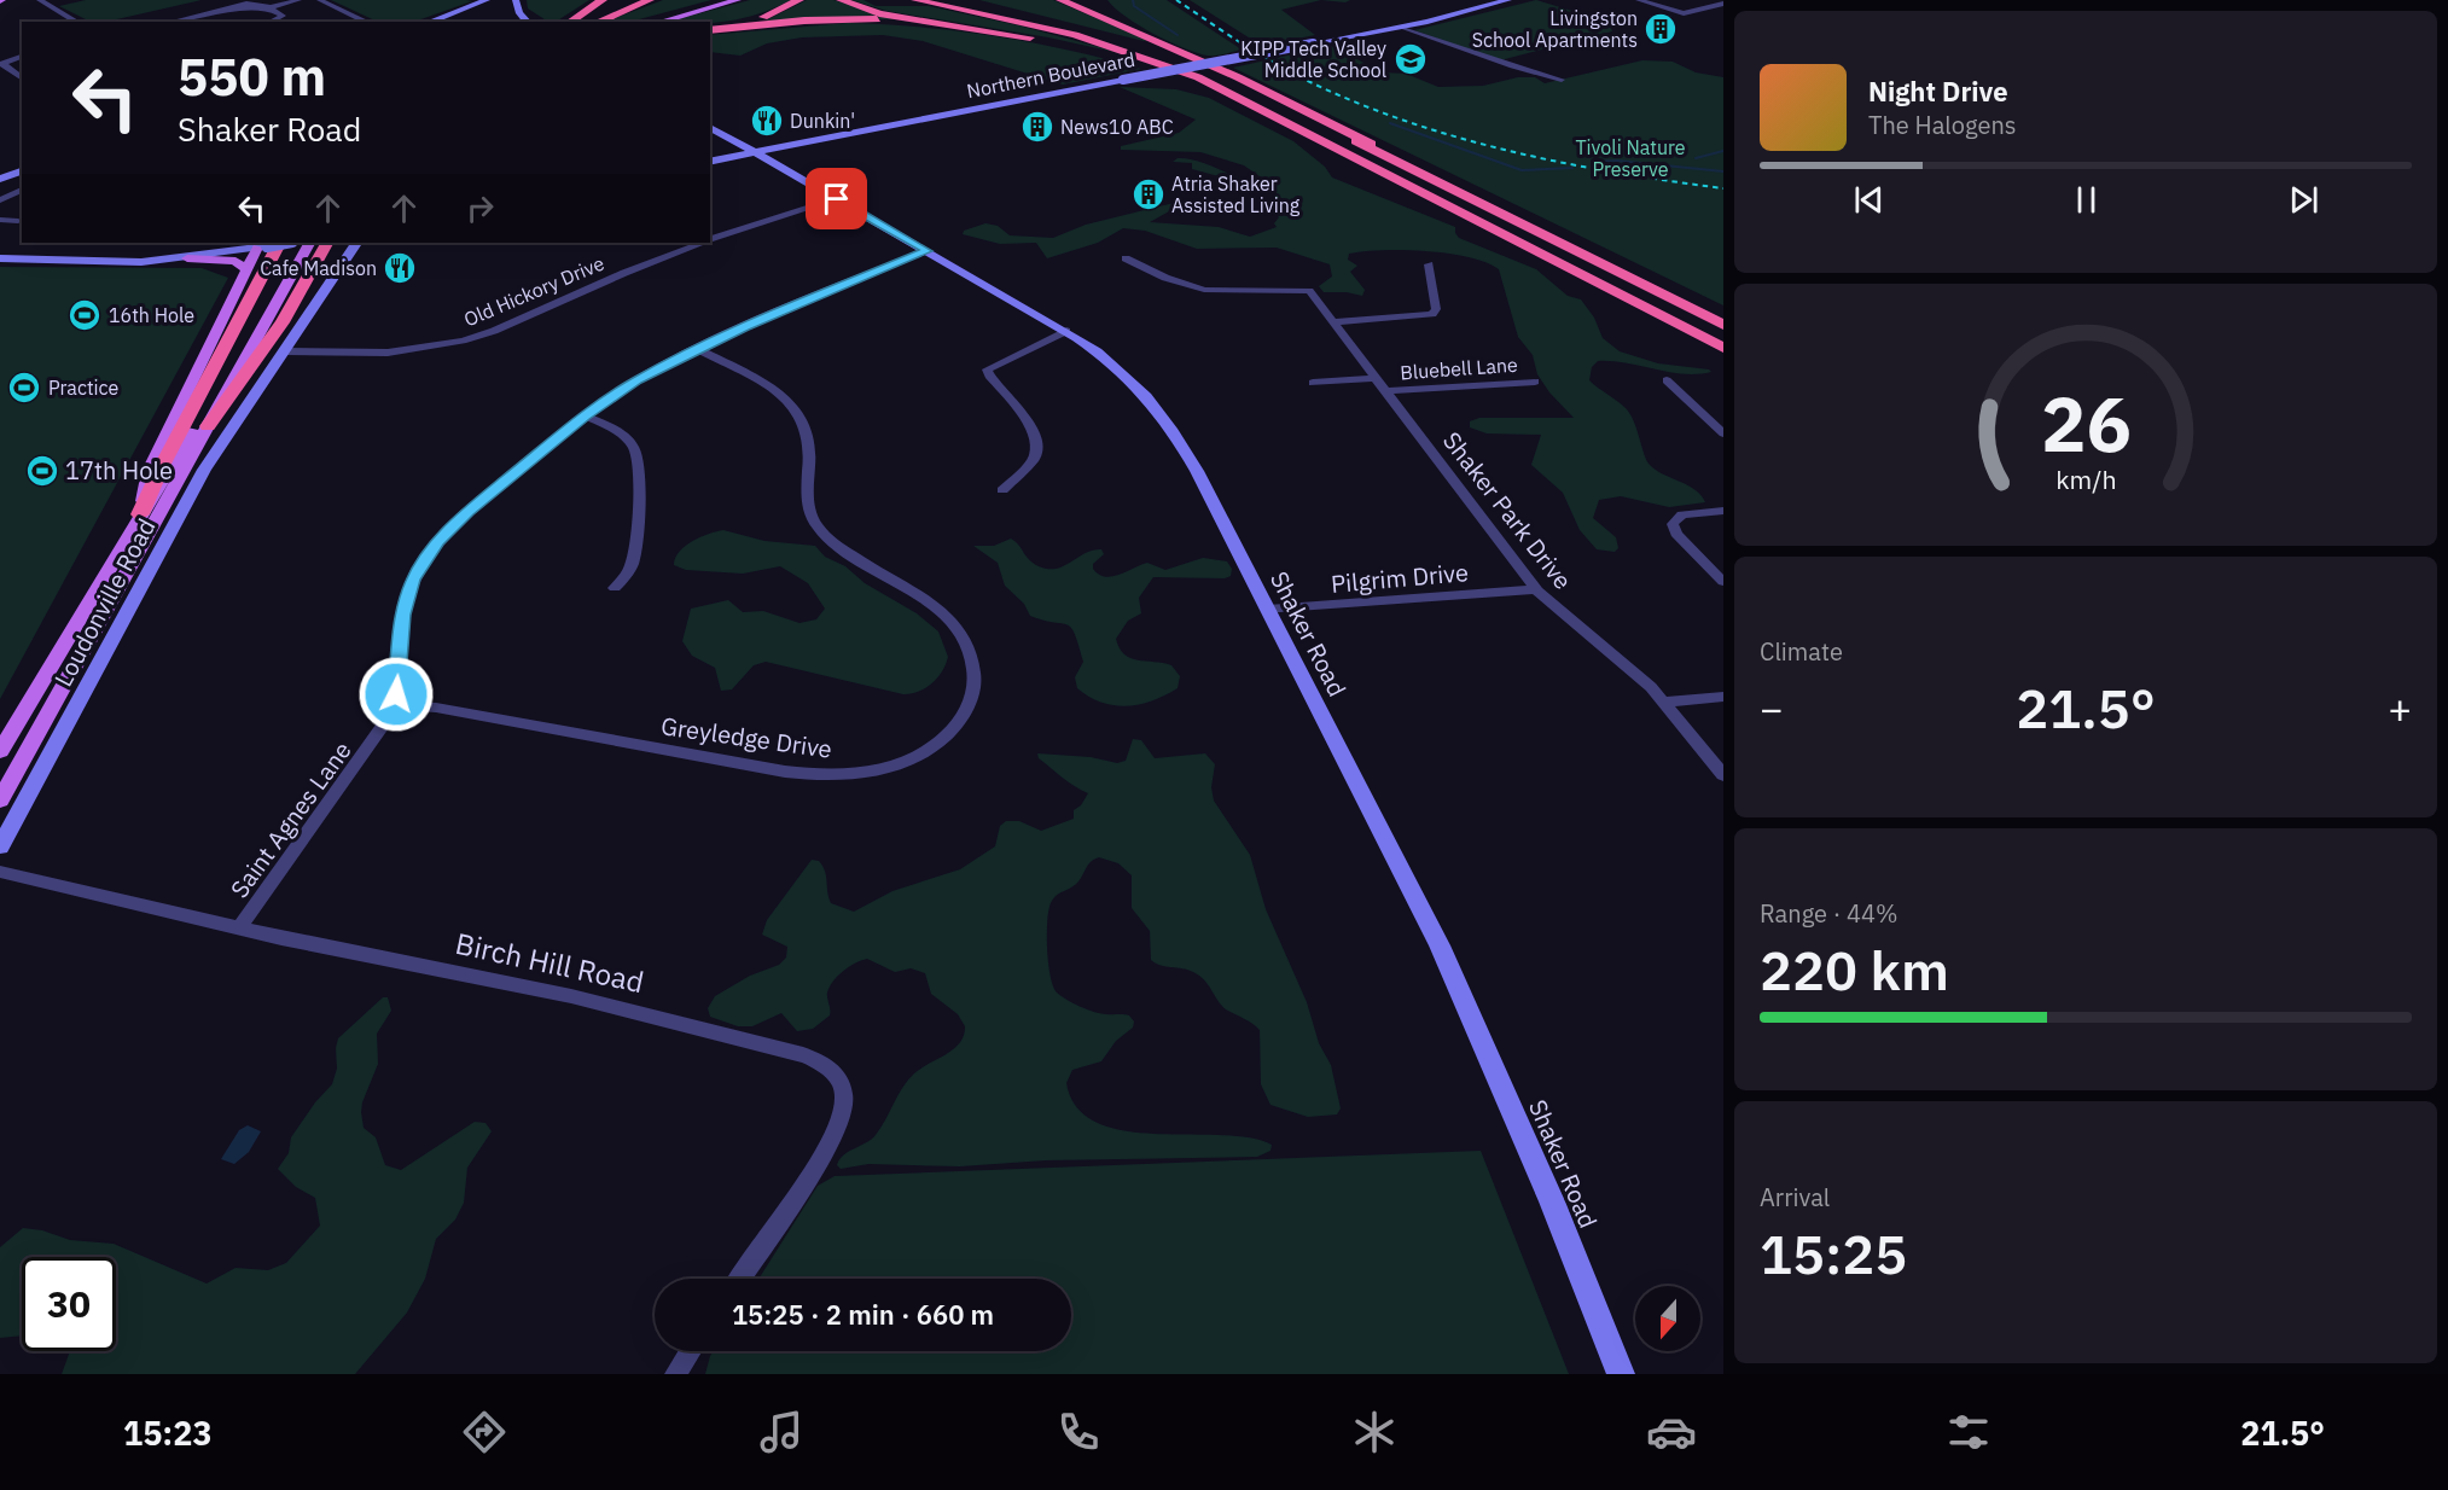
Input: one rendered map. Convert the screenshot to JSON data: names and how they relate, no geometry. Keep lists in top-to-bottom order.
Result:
{
  "streets": {
    "main road": ["Northern Boulevard", "Loudonville Road", "Shaker Road"],
    "street": [
      "Old Hickory Drive",
      "Bluebell Lane",
      "Shaker Park Drive",
      "Pilgrim Drive",
      "Greyledge Drive",
      "Saint Agnes Lane",
      "Birch Hill Road"
    ]
  },
  "crossings": [
    ["Northern Boulevard", "Shaker Road"],
    ["Old Hickory Drive", "Loudonville Road"],
    ["Old Hickory Drive", "Shaker Road"],
    ["Bluebell Lane", "Shaker Park Drive"],
    ["Shaker Park Drive", "Pilgrim Drive"],
    ["Pilgrim Drive", "Shaker Road"],
    ["Shaker Road", "Saint Agnes Lane"],
    ["Greyledge Drive", "Saint Agnes Lane"],
    ["Saint Agnes Lane", "Birch Hill Road"]
  ],
  "parks": ["Tivoli Nature Preserve"],
  "places": {
    "building": ["Livingston School Apartments", "News10 ABC", "Atria Shaker Assisted Living"],
    "school or university": ["KIPP Tech Valley Middle School"],
    "restaurant": ["Dunkin'", "Cafe Madison"],
    "sports": ["16th Hole", "Practice", "17th Hole"]
  },
  "north": "bottom",
  "page": {
    "turn": ["550 m", "Shaker Road"],
    "song": ["Night Drive", "The Halogens"],
    "tile": [
      "Climate",
      ["Range · 44%", "220 km"],
      ["Arrival", "15:25"]
    ],
    "heat": ["−", "21.5°", "+"],
    "limit": "30",
    "trip": "15:25 · 2 min · 660 m",
    "tabs": ["15:23", "21.5°"],
    "gauge": ["26", "km/h"]
  }
}
